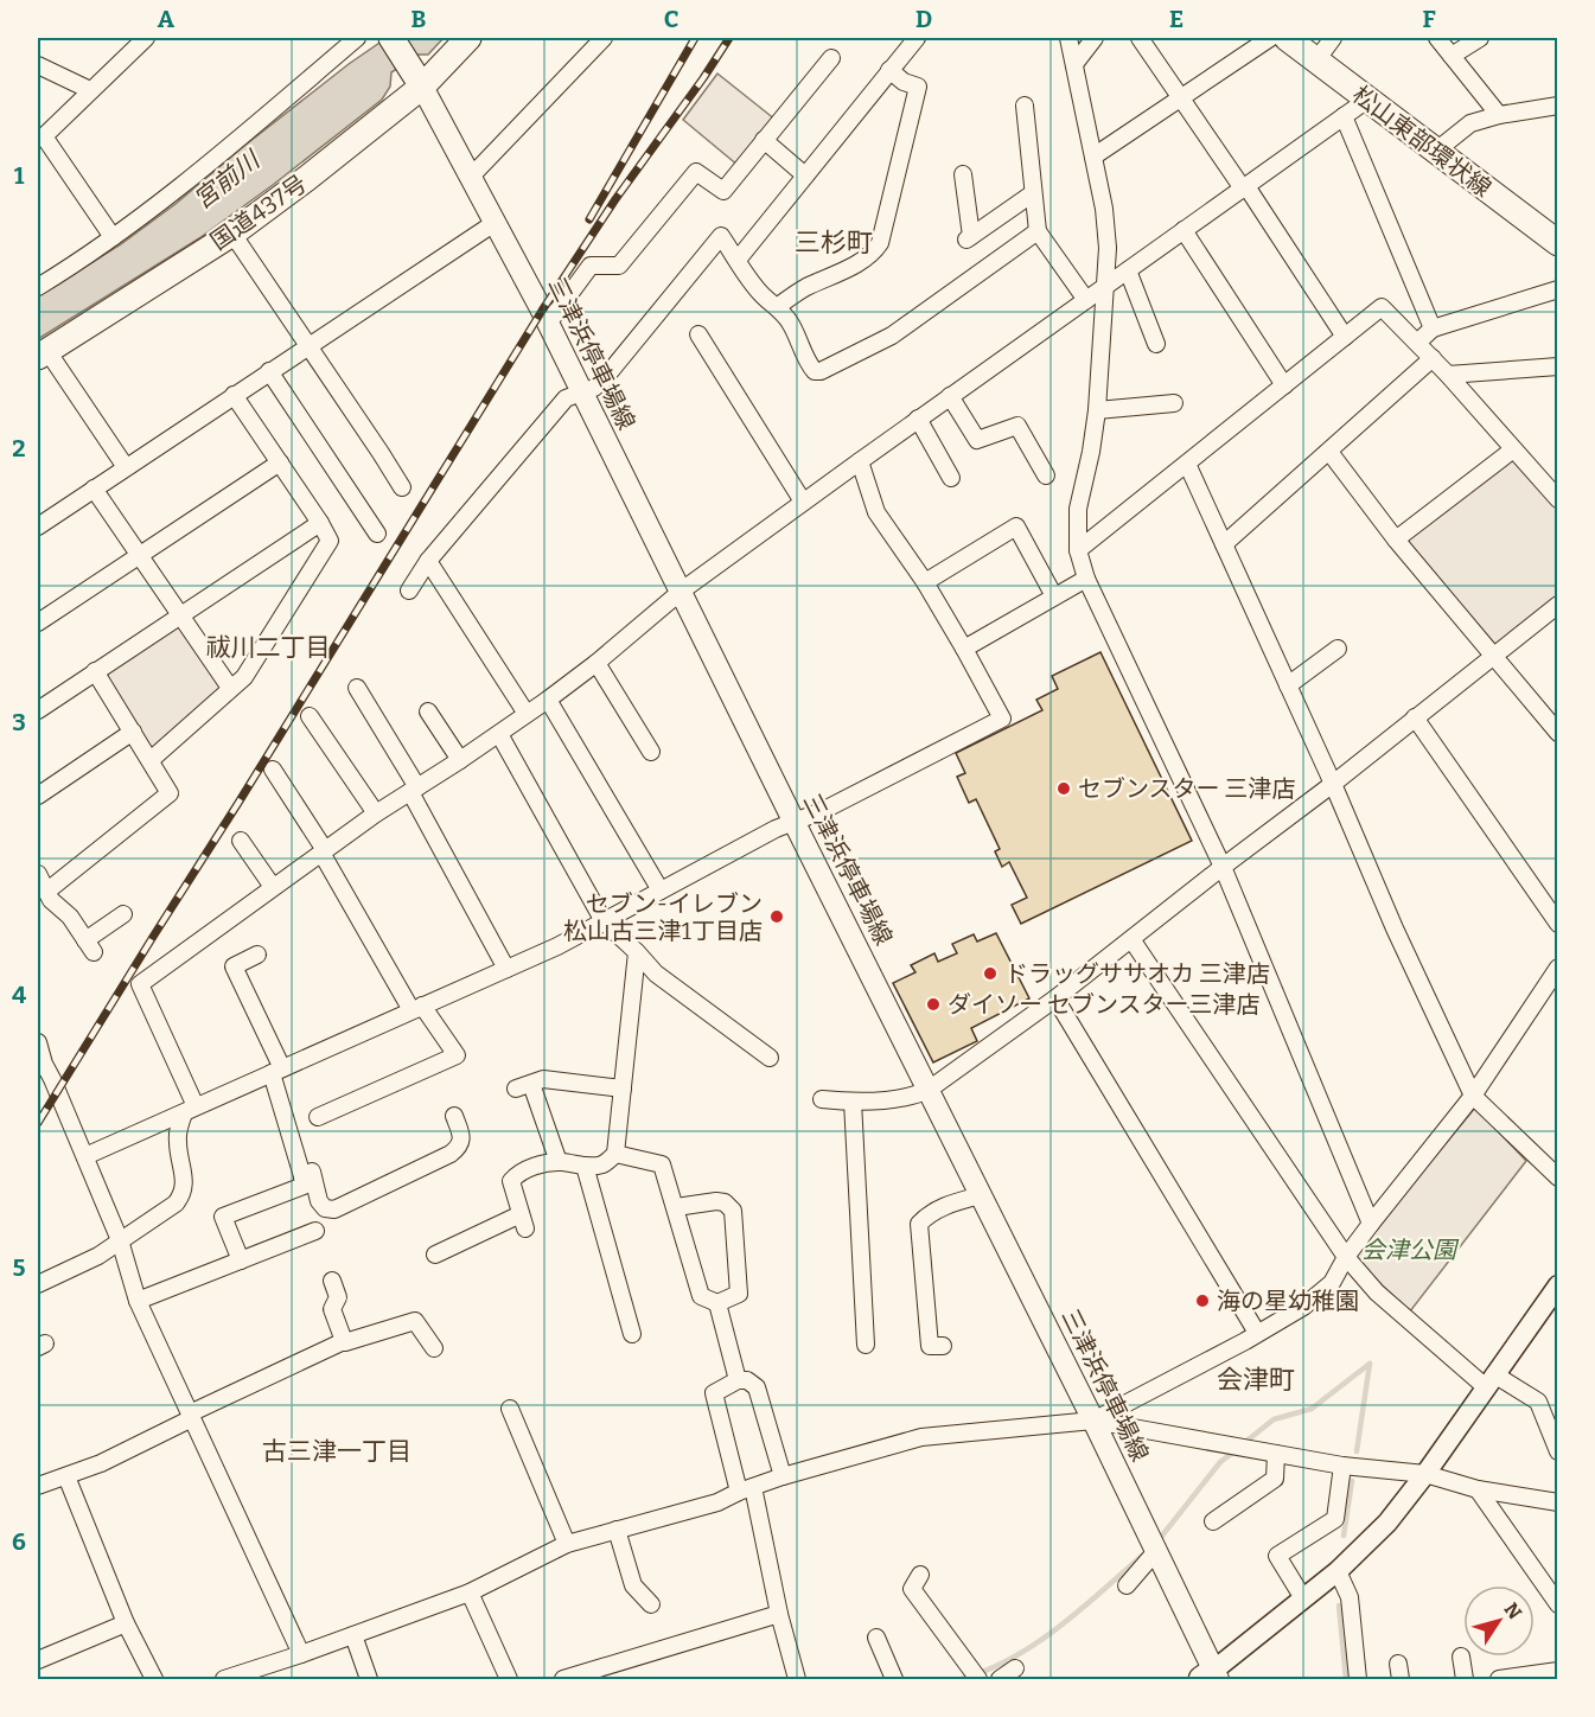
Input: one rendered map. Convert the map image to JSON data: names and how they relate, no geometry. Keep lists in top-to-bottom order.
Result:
{
  "streets": {
    "main road": ["松山東部環状線", "国道437号", "三津浜停車場線"]
  },
  "crossings": [
    ["国道437号", "三津浜停車場線"]
  ],
  "districts": [
    "三杉町",
    "祓川二丁目",
    "会津町",
    "古三津一丁目"
  ],
  "water": ["宮前川"],
  "parks": ["会津公園"],
  "places": [
    "セブンスター 三津店",
    "セブン-イレブン 松山古三津1丁目店",
    "ドラッグササオカ 三津店",
    "ダイソー セブンスター三津店",
    "海の星幼稚園"
  ],
  "north": "top right",
  "grid": {
    "columns": [
      "A",
      "B",
      "C",
      "D",
      "E",
      "F"
    ],
    "rows": [
      "1",
      "2",
      "3",
      "4",
      "5",
      "6"
    ]
  }
}
